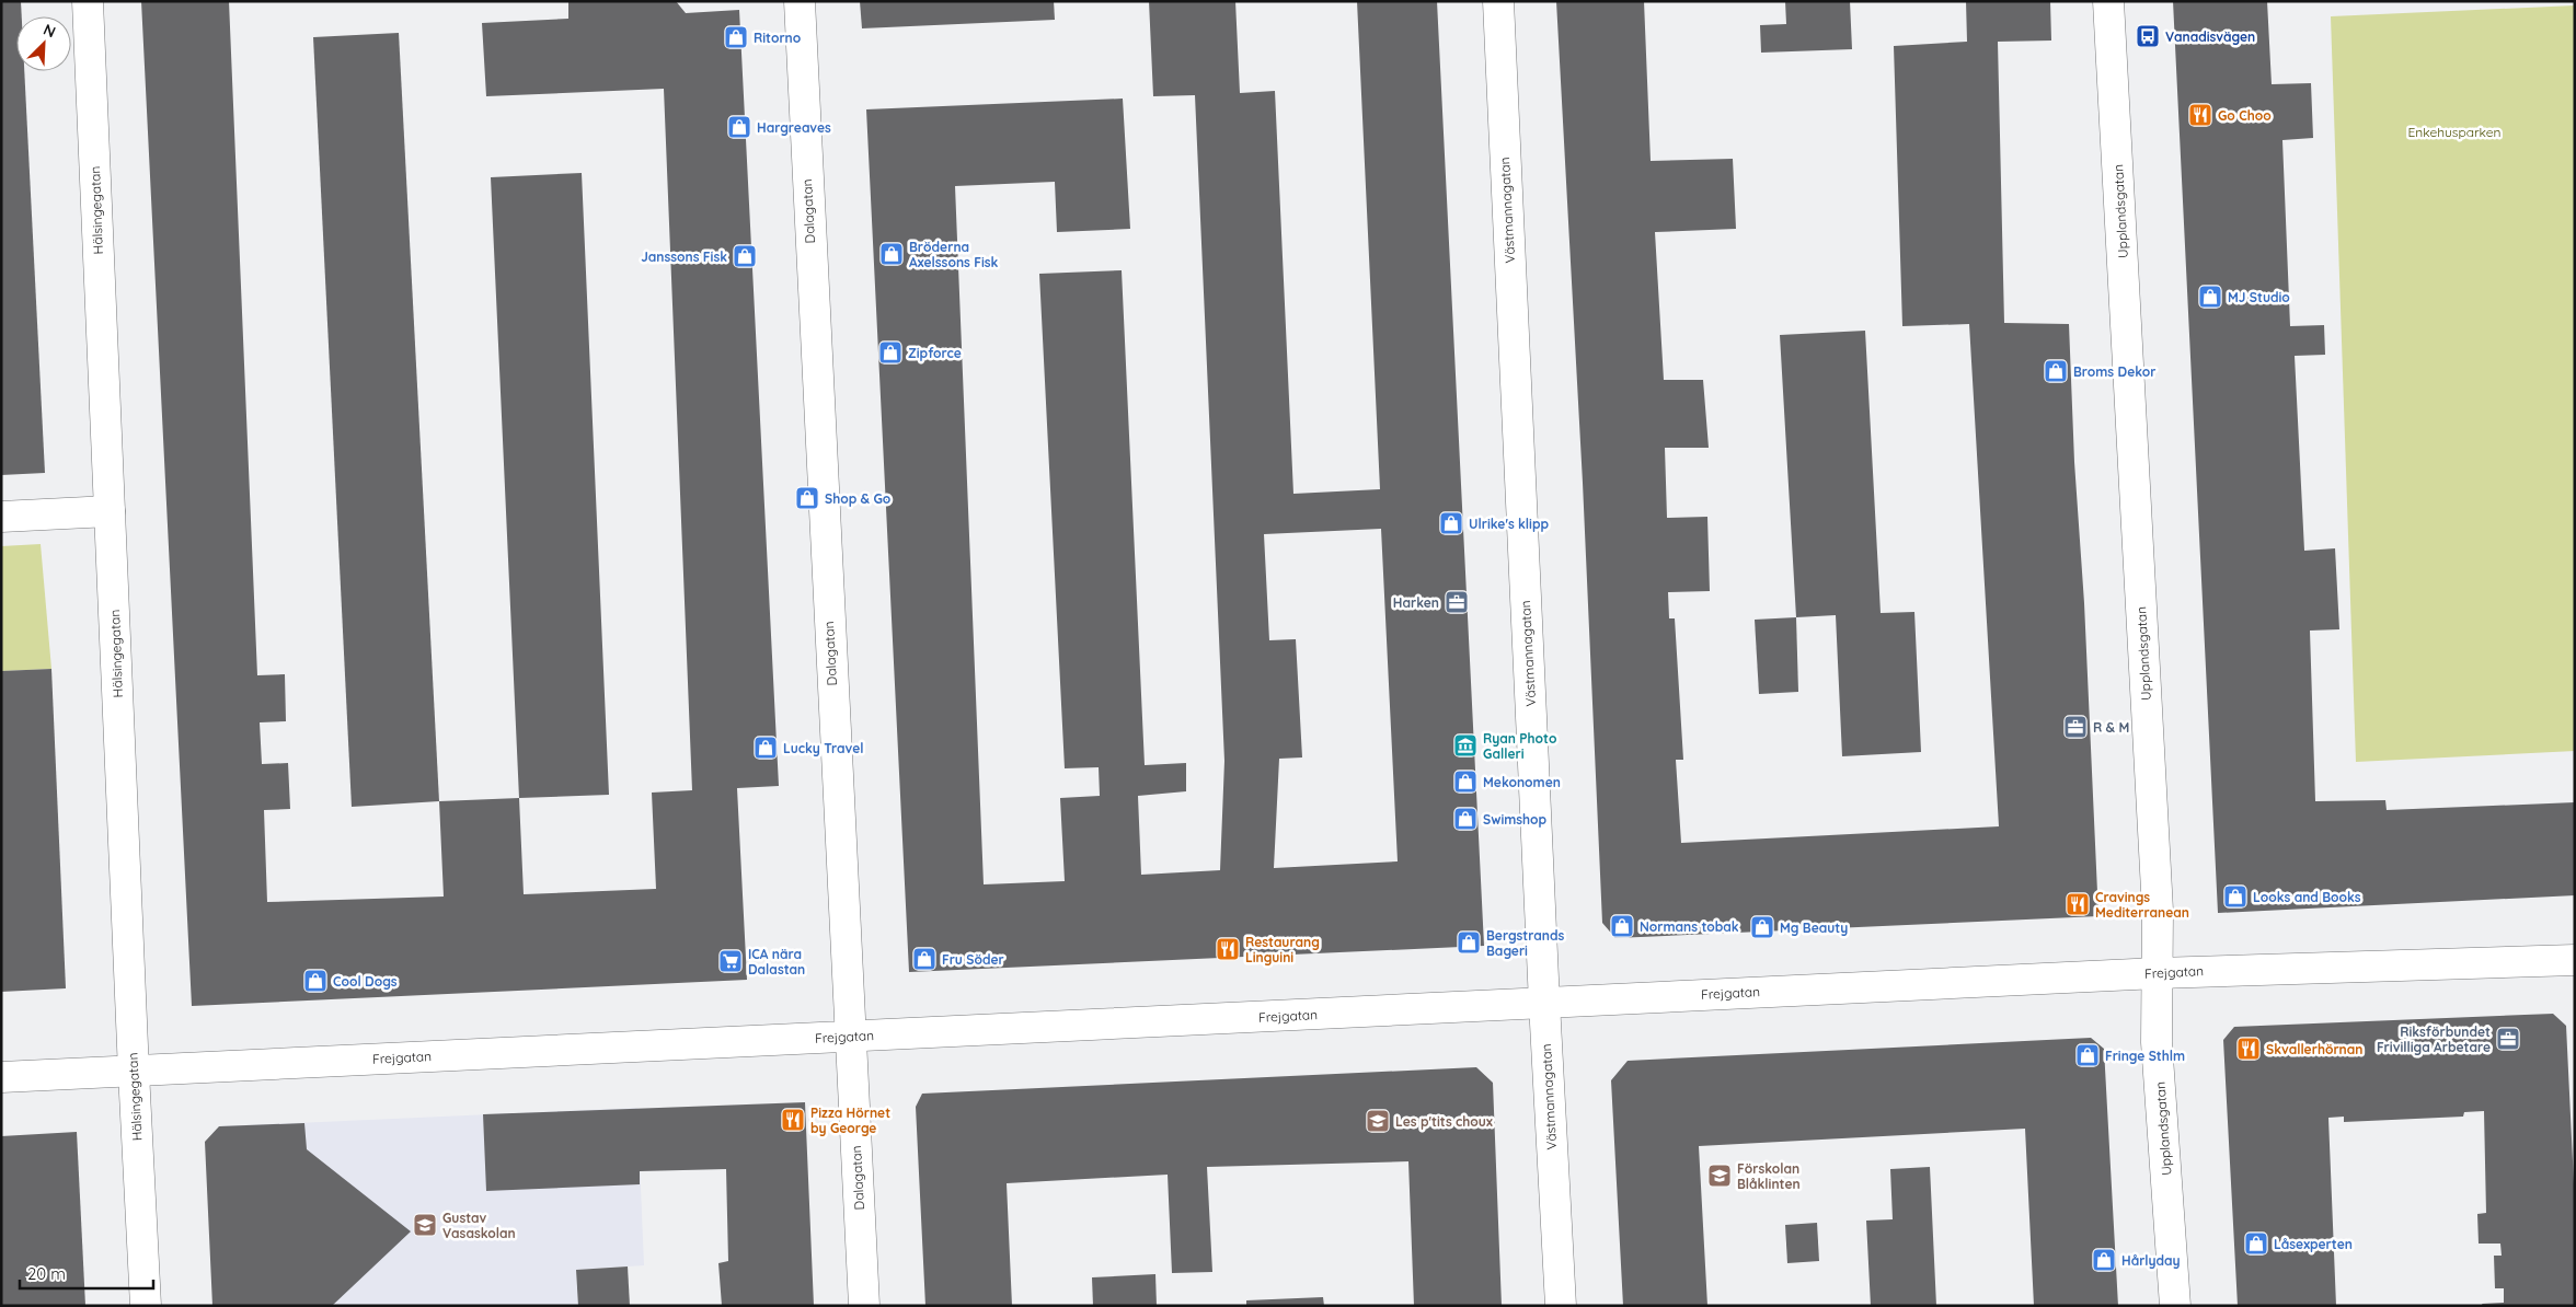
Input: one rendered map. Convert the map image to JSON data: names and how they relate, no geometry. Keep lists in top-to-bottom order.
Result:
{
  "streets": {
    "street": [
      "Hälsingegatan",
      "Västmannagatan",
      "Dalagatan",
      "Upplandsgatan",
      "Frejgatan"
    ]
  },
  "crossings": [
    ["Hälsingegatan", "Frejgatan"],
    ["Västmannagatan", "Frejgatan"],
    ["Dalagatan", "Frejgatan"],
    ["Upplandsgatan", "Frejgatan"]
  ],
  "parks": ["Enkehusparken"],
  "places": {
    "bus stop": ["Vanadisvägen"],
    "shop": [
      "Ritorno",
      "Hargreaves",
      "Bröderna Axelssons Fisk",
      "Janssons Fisk",
      "MJ Studio",
      "Zipforce",
      "Broms Dekor",
      "Shop & Go",
      "Ulrike's klipp",
      "Lucky Travel",
      "Mekonomen",
      "Swimshop",
      "Looks and Books",
      "Normans tobak",
      "Mg Beauty",
      "Bergstrands Bageri",
      "Fru Söder",
      "Cool Dogs",
      "Fringe Sthlm",
      "Låsexperten",
      "Hårlyday"
    ],
    "restaurant": [
      "Go Choo",
      "Cravings Mediterranean",
      "Restaurang Linguini",
      "Skvallerhörnan",
      "Pizza Hörnet by George"
    ],
    "office": ["Harken", "R & M", "Riksförbundet Frivilliga Arbetare"],
    "museum": ["Ryan Photo Galleri"],
    "supermarket": ["ICA nära Dalastan"],
    "school or university": ["Les p'tits choux", "Förskolan Blåklinten", "Gustav Vasaskolan"]
  },
  "scale_bar": "20 m",
  "north": "top right"
}
